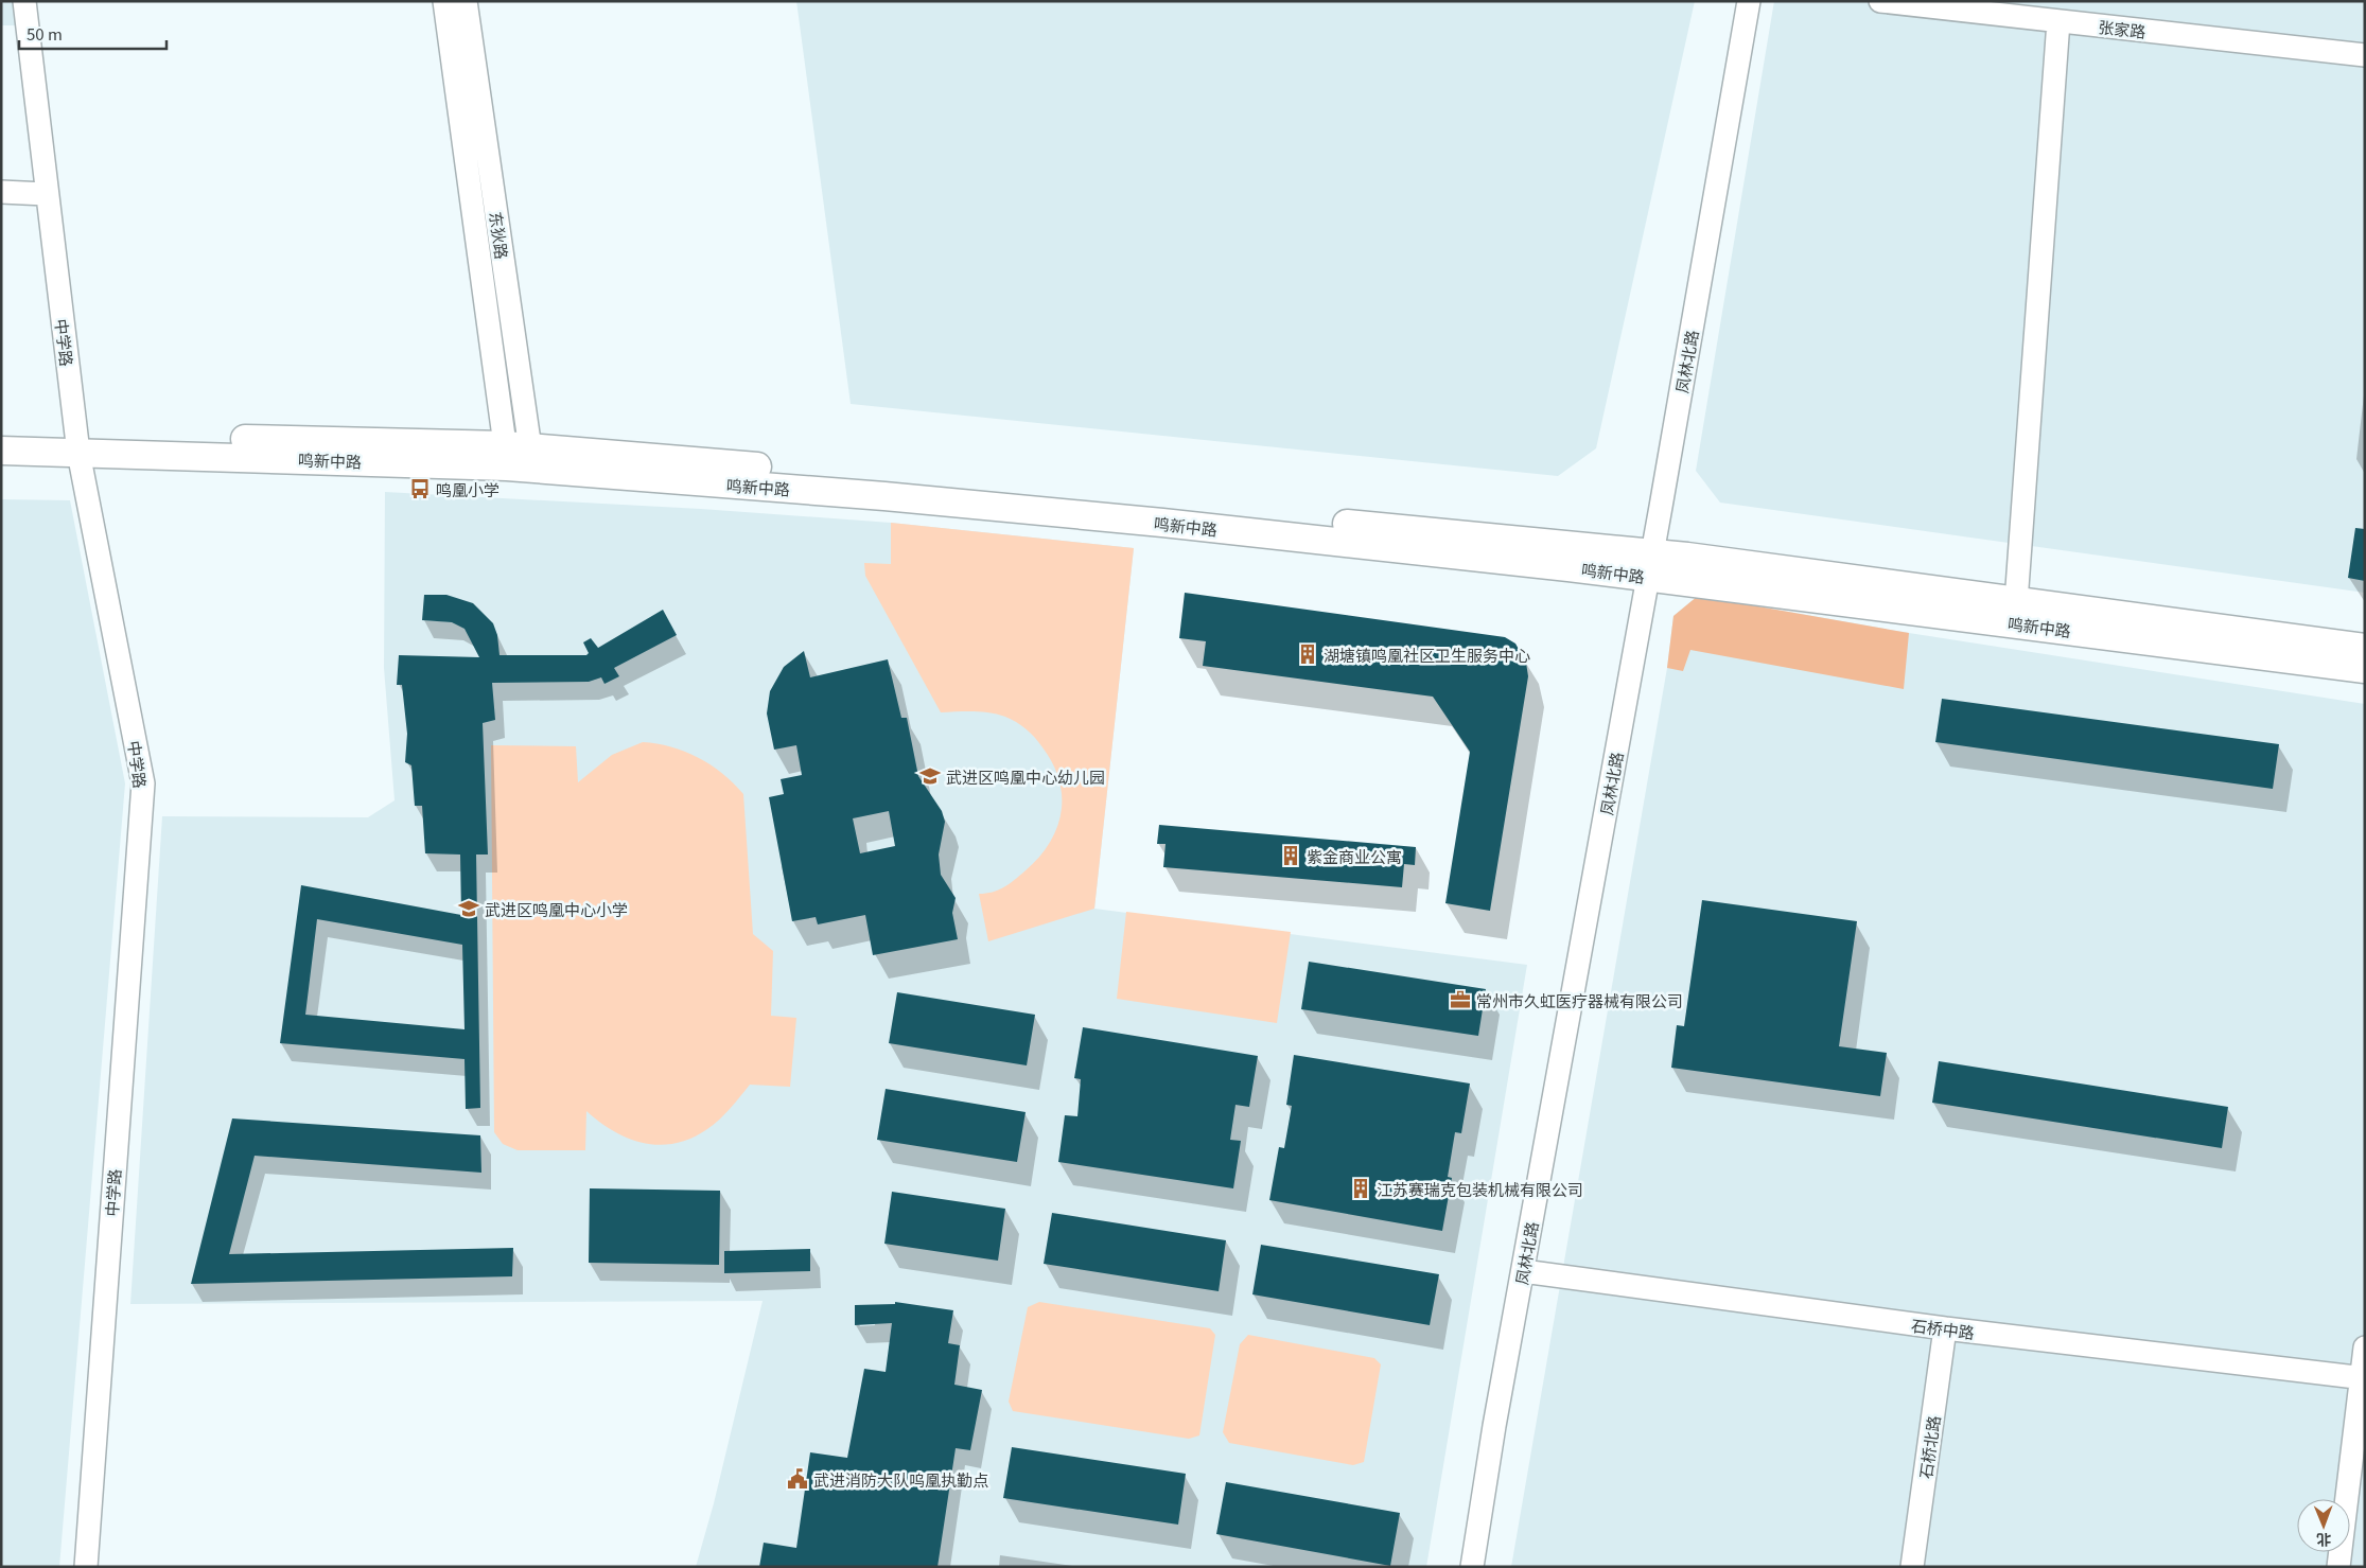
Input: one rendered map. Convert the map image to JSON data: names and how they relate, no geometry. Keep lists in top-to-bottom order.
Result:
{
  "streets": {
    "main road": ["鸣新中路"],
    "street": [
      "张家路",
      "东狄路",
      "中学路",
      "凤林北路",
      "石桥中路",
      "石桥北路"
    ]
  },
  "crossings": [
    ["东狄路", "鸣新中路"],
    ["中学路", "鸣新中路"],
    ["凤林北路", "鸣新中路"],
    ["凤林北路", "石桥中路"],
    ["石桥中路", "石桥北路"]
  ],
  "places": {
    "bus stop": ["鸣凰小学"],
    "building": ["湖塘镇鸣凰社区卫生服务中心", "紫金商业公寓", "江苏赛瑞克包装机械有限公司"],
    "school or university": ["武进区鸣凰中心幼儿园", "武进区鸣凰中心小学"],
    "office": ["常州市久虹医疗器械有限公司"],
    "public building": ["武进消防大队呜凰执勤点"]
  },
  "scale_bar": "50 m",
  "north": "bottom"
}
